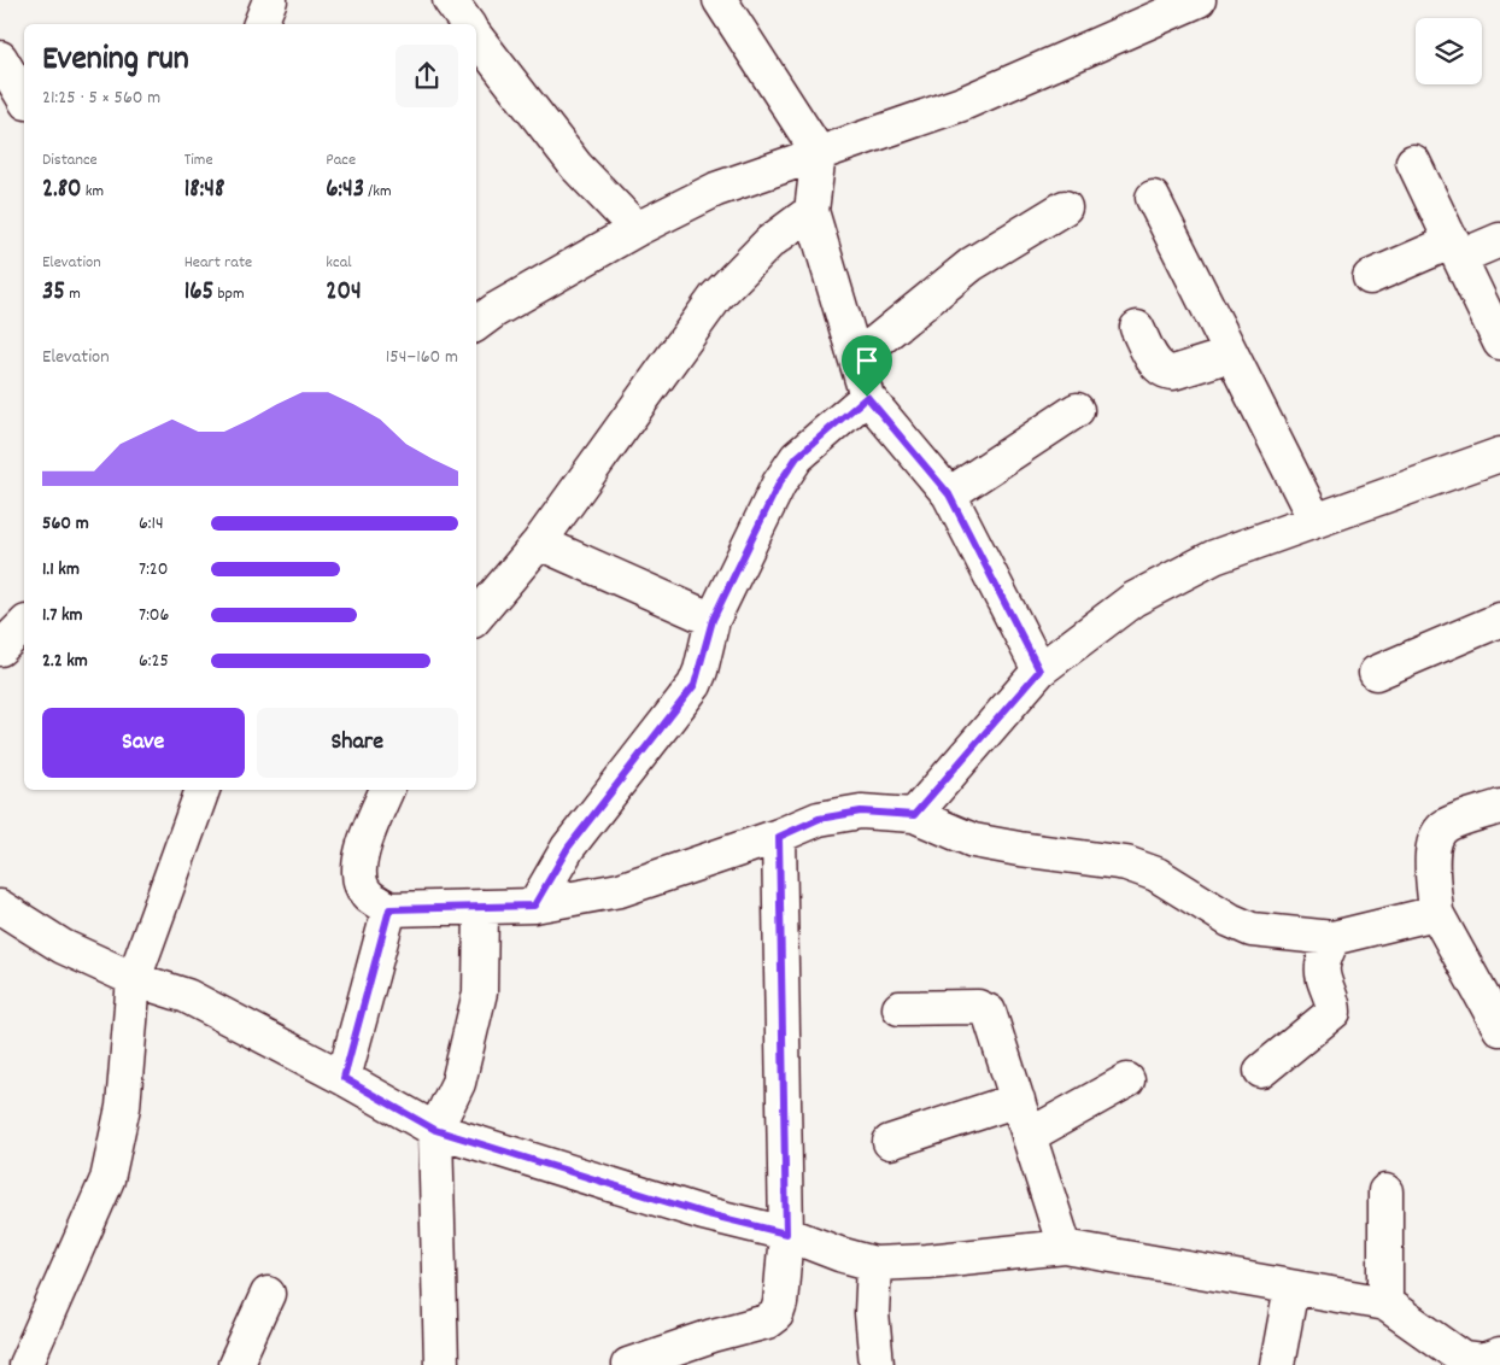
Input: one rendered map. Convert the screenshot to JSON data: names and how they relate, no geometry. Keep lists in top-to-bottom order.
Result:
{
  "page": {
    "heading": ["Evening run", "21:25 · 5 × 560 m"],
    "stats": [
      ["Distance", "2.80 km"],
      ["Time", "18:48"],
      ["Pace", "6:43 /km"],
      ["Elevation", "35 m"],
      ["Heart rate", "165 bpm"],
      ["kcal", "204"]
    ],
    "chart": ["Elevation", "154–160 m"],
    "list": [
      {
        "name": "560 m",
        "note": "6:14"
      },
      {
        "name": "1.1 km",
        "note": "7:20"
      },
      {
        "name": "1.7 km",
        "note": "7:06"
      },
      {
        "name": "2.2 km",
        "note": "6:25"
      }
    ],
    "buttons": ["Save", "Share"]
  }
}
